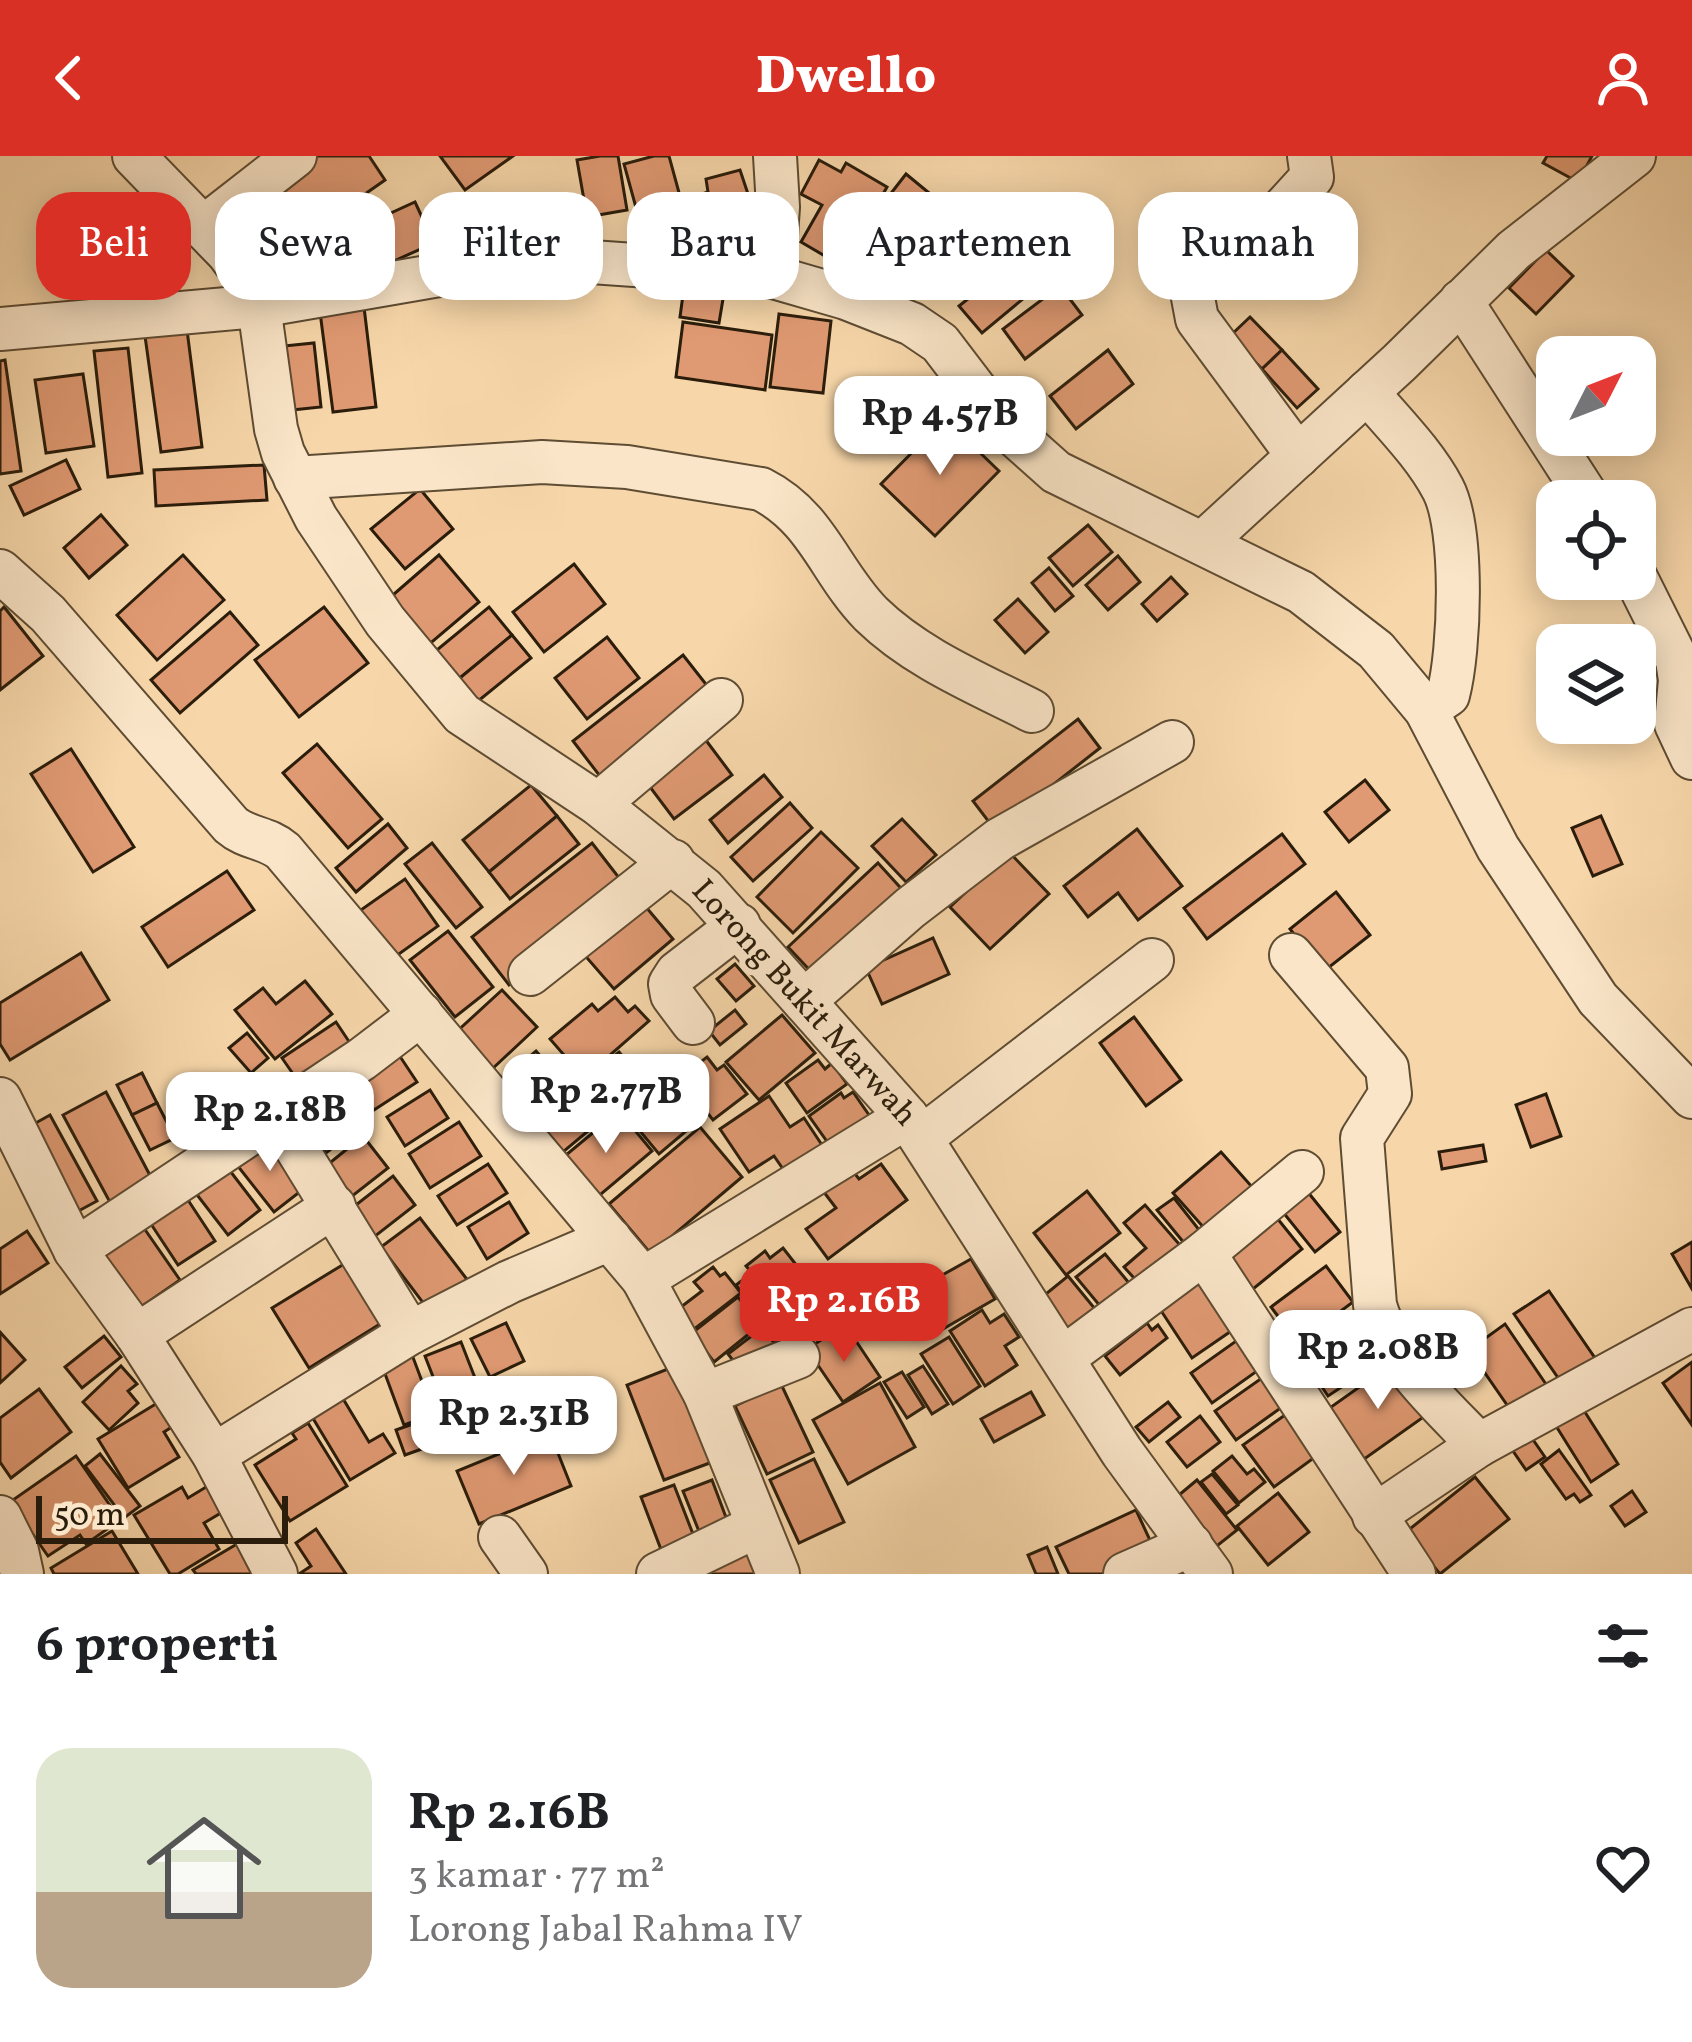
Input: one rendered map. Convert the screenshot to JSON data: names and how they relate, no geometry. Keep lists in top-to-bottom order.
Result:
{
  "streets": {
    "street": ["Lorong Bukit Marwah"]
  },
  "scale_bar": "50 m",
  "north": "top right",
  "page": {
    "header": "Dwello",
    "chip": [
      "Beli",
      "Sewa",
      "Filter",
      "Baru",
      "Apartemen",
      "Rumah"
    ],
    "price": [
      "Rp 4.57B",
      "Rp 2.77B",
      "Rp 2.18B",
      "Rp 2.16B",
      "Rp 2.08B",
      "Rp 2.31B"
    ],
    "scale": "50 m",
    "heading": "6 properti",
    "list": [
      {
        "name": "Rp 2.16B",
        "note": "3 kamar · 77 m² · Lorong Jabal Rahma IV"
      }
    ]
  }
}
